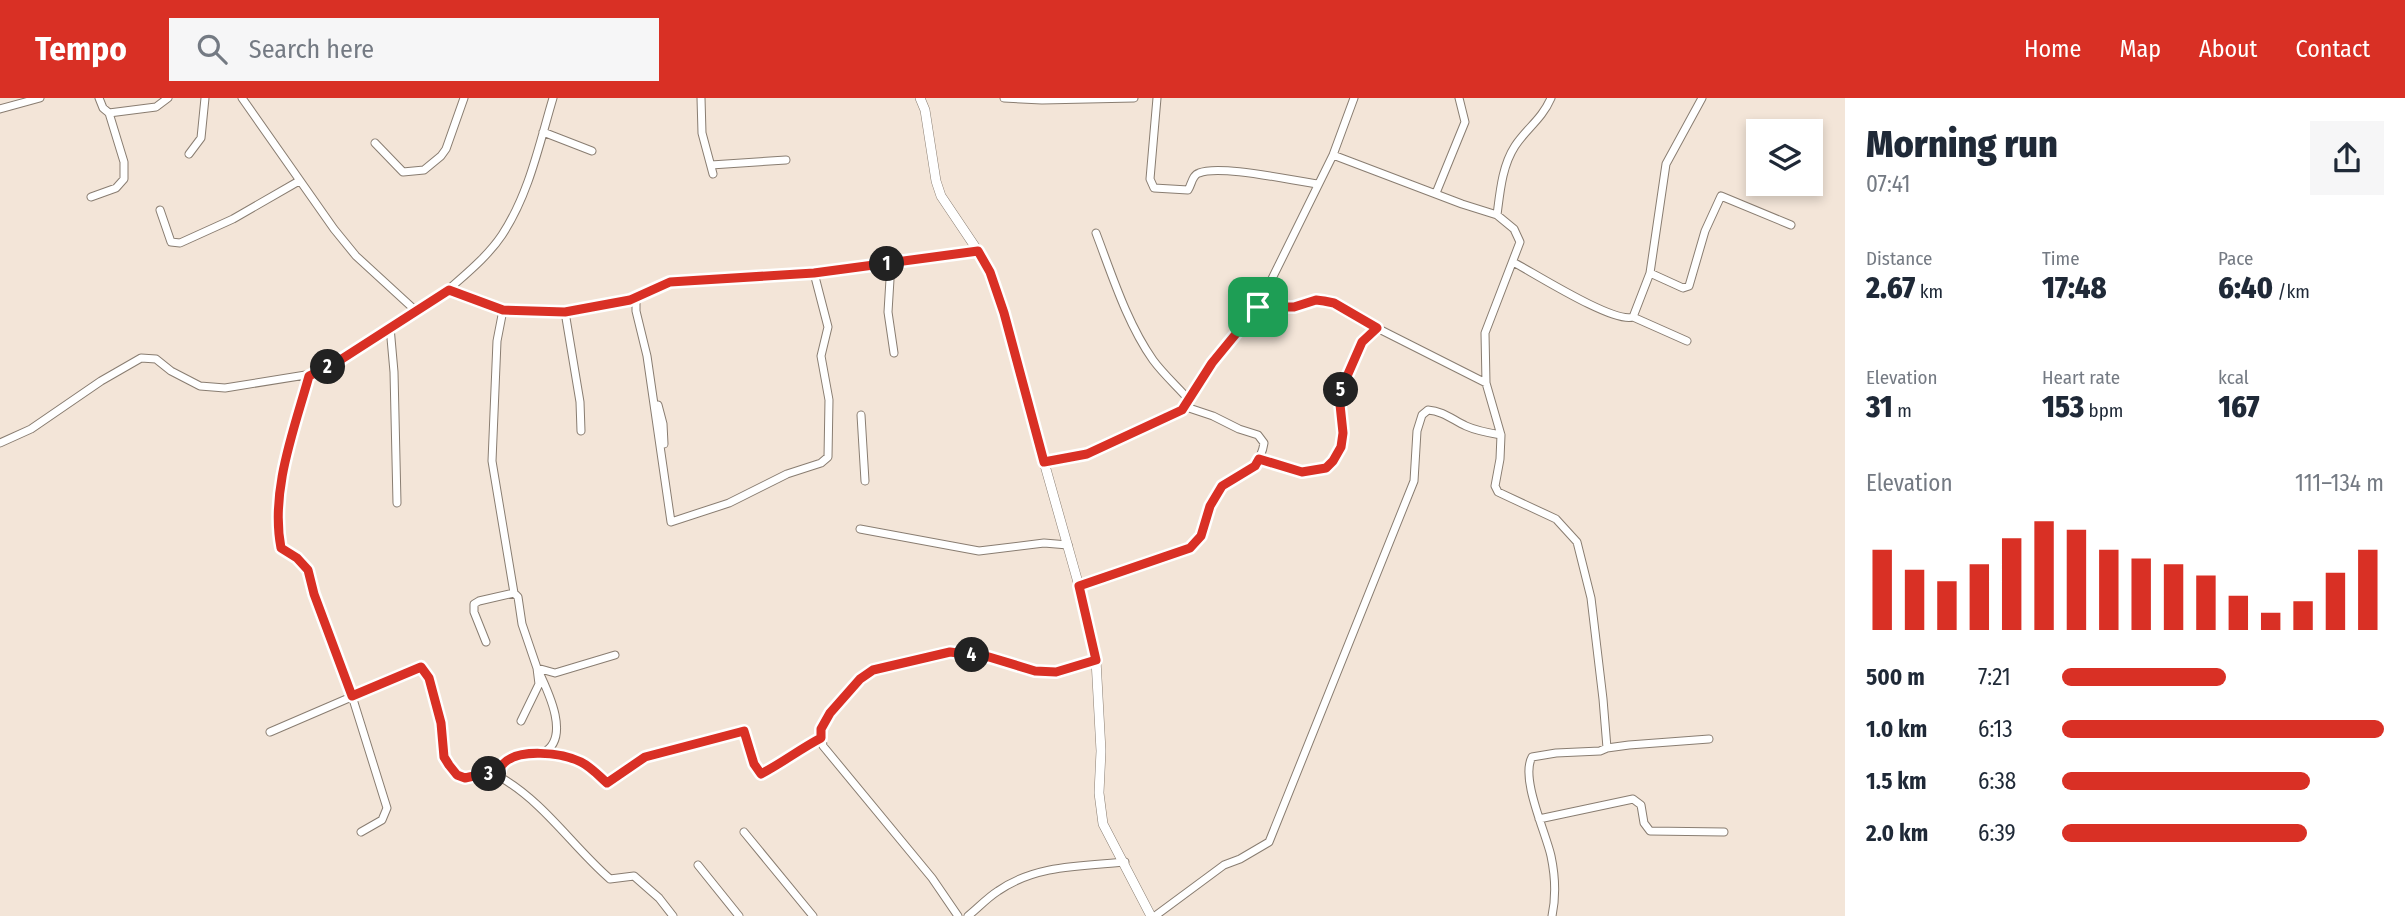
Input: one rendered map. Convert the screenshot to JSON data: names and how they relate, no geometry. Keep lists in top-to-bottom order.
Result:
{
  "page": {
    "header": "Tempo",
    "search": "Search here",
    "nav": [
      "Home",
      "Map",
      "About",
      "Contact"
    ],
    "heading": ["Morning run", "07:41"],
    "stats": [
      ["Distance", "2.67 km"],
      ["Time", "17:48"],
      ["Pace", "6:40 /km"],
      ["Elevation", "31 m"],
      ["Heart rate", "153 bpm"],
      ["kcal", "167"]
    ],
    "pins": [
      "1",
      "2",
      "5",
      "4",
      "3"
    ],
    "chart": ["Elevation", "111–134 m"],
    "list": [
      {
        "name": "500 m",
        "note": "7:21"
      },
      {
        "name": "1.0 km",
        "note": "6:13"
      },
      {
        "name": "1.5 km",
        "note": "6:38"
      },
      {
        "name": "2.0 km",
        "note": "6:39"
      }
    ]
  }
}
